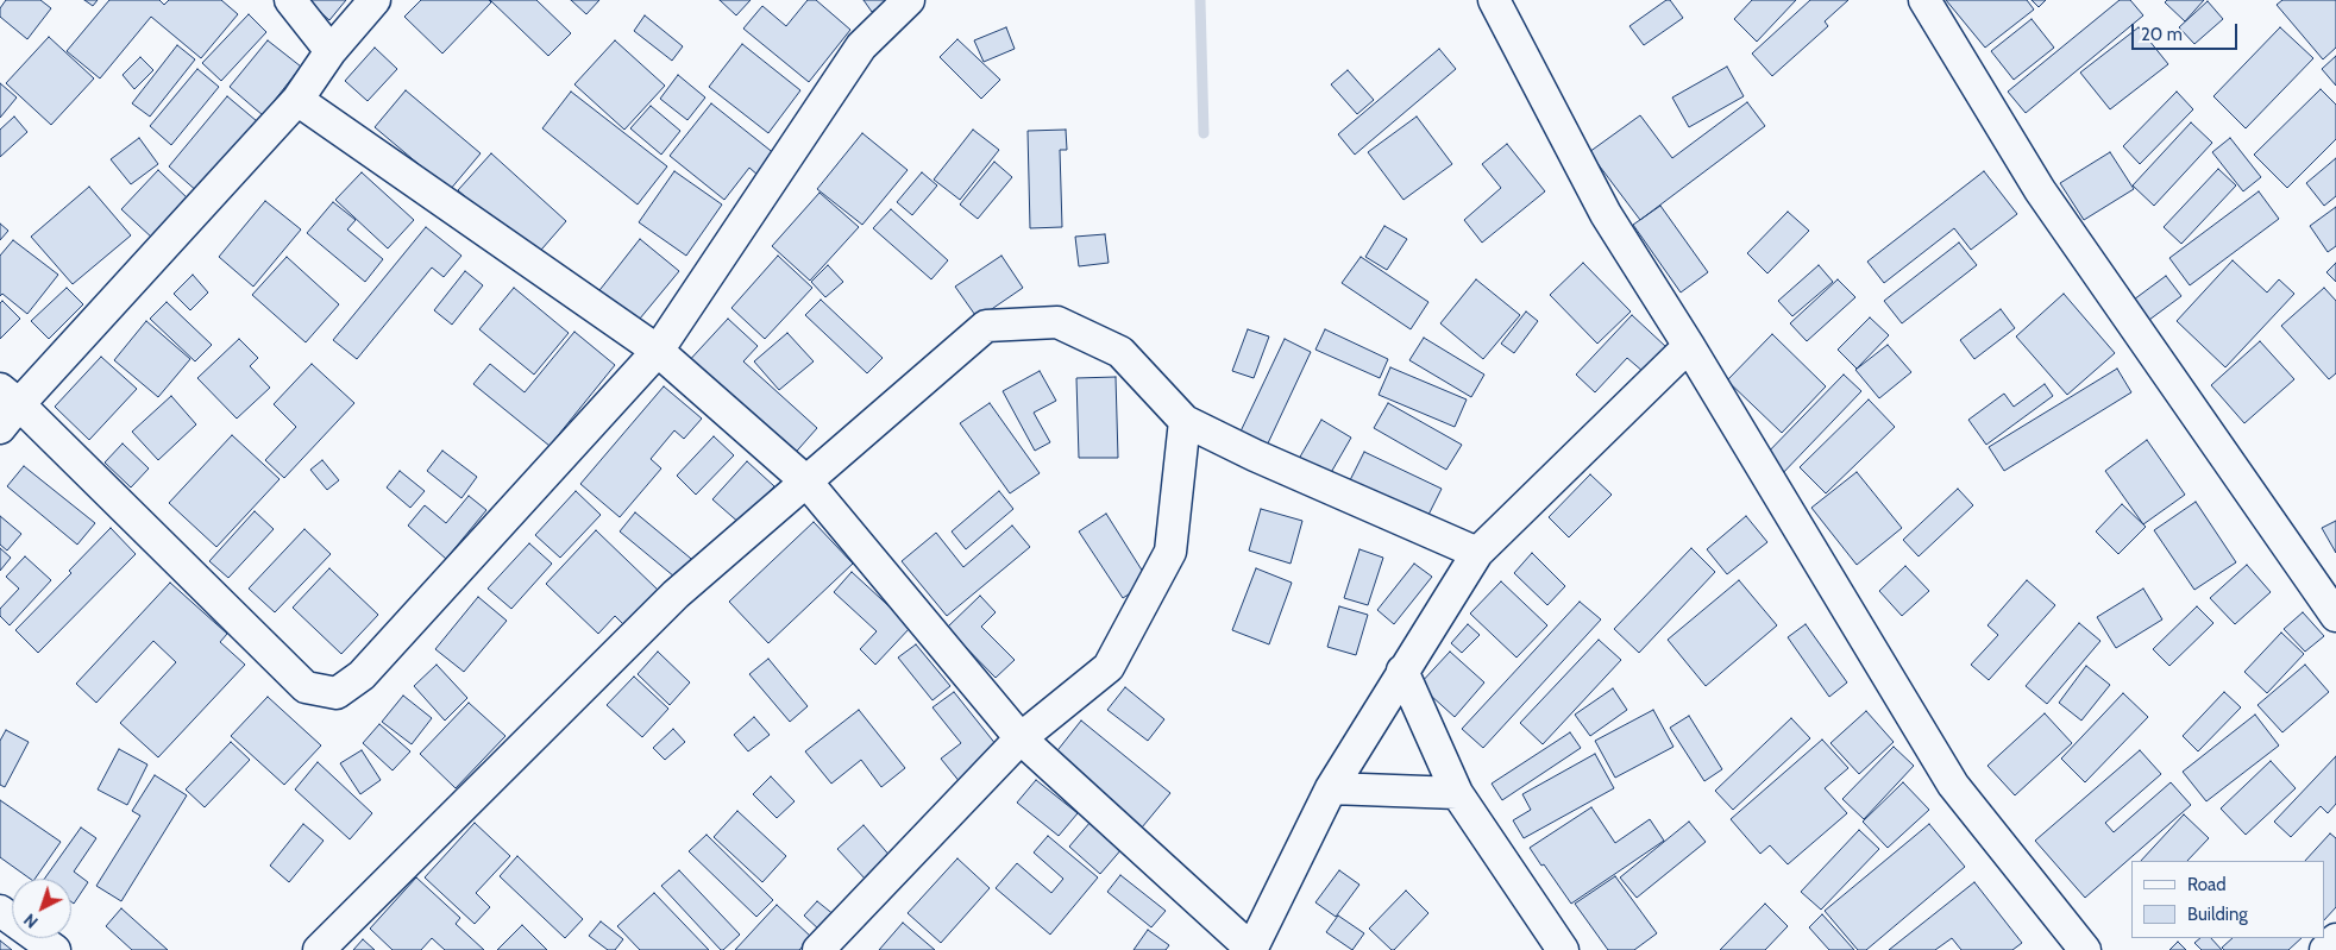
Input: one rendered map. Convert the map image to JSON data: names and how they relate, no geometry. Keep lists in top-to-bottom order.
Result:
{
  "legend": ["Road", "Building"],
  "scale_bar": "20 m",
  "north": "bottom left"
}
